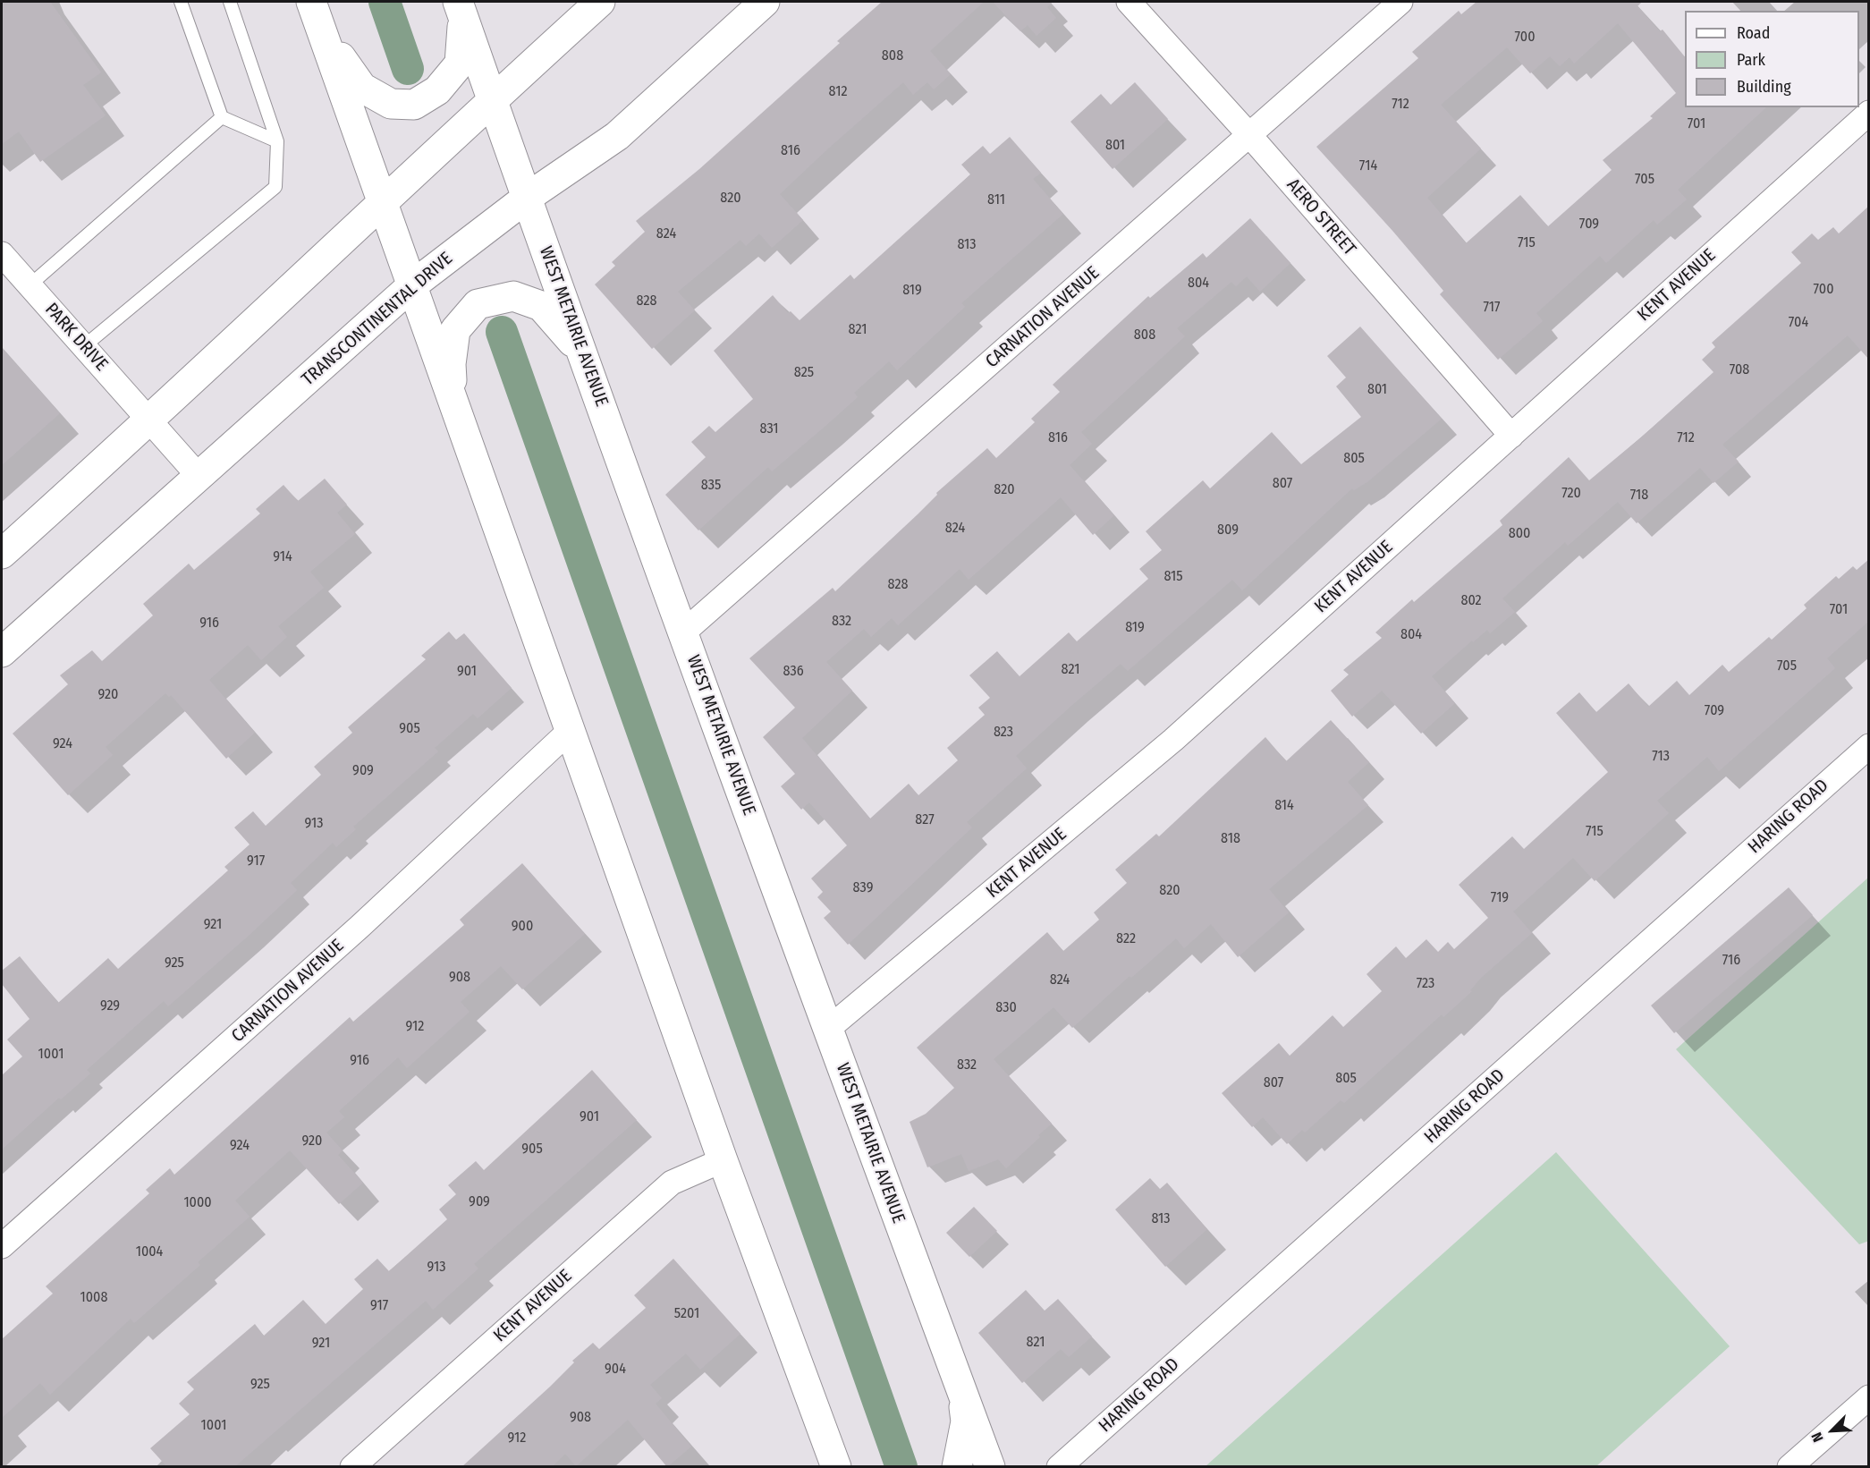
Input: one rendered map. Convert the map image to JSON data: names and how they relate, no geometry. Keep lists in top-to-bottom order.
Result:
{
  "streets": {
    "main road": ["TRANSCONTINENTAL DRIVE", "WEST METAIRIE AVENUE"],
    "street": [
      "AERO STREET",
      "KENT AVENUE",
      "CARNATION AVENUE",
      "PARK DRIVE",
      "HARING ROAD"
    ]
  },
  "crossings": [
    ["AERO STREET", "KENT AVENUE"],
    ["AERO STREET", "CARNATION AVENUE"],
    ["KENT AVENUE", "WEST METAIRIE AVENUE"],
    ["CARNATION AVENUE", "WEST METAIRIE AVENUE"],
    ["TRANSCONTINENTAL DRIVE", "WEST METAIRIE AVENUE"],
    ["TRANSCONTINENTAL DRIVE", "PARK DRIVE"]
  ],
  "house_numbers": [
    "700",
    "808",
    "812",
    "712",
    "701",
    "801",
    "816",
    "714",
    "705",
    "820",
    "811",
    "709",
    "824",
    "715",
    "813",
    "804",
    "700",
    "819",
    "828",
    "717",
    "704",
    "821",
    "808",
    "708",
    "825",
    "801",
    "831",
    "816",
    "712",
    "805",
    "807",
    "835",
    "820",
    "720",
    "718",
    "824",
    "809",
    "800",
    "914",
    "815",
    "828",
    "802",
    "701",
    "832",
    "916",
    "819",
    "804",
    "705",
    "821",
    "901",
    "836",
    "920",
    "709",
    "905",
    "823",
    "924",
    "713",
    "909",
    "814",
    "827",
    "913",
    "715",
    "818",
    "917",
    "839",
    "820",
    "719",
    "921",
    "900",
    "822",
    "716",
    "925",
    "908",
    "824",
    "723",
    "929",
    "830",
    "912",
    "1001",
    "916",
    "832",
    "805",
    "807",
    "901",
    "920",
    "924",
    "905",
    "909",
    "1000",
    "813",
    "1004",
    "913",
    "1008",
    "917",
    "5201",
    "821",
    "921",
    "904",
    "925",
    "908",
    "1001",
    "912"
  ],
  "legend": ["Road", "Park", "Building"],
  "north": "bottom left"
}
